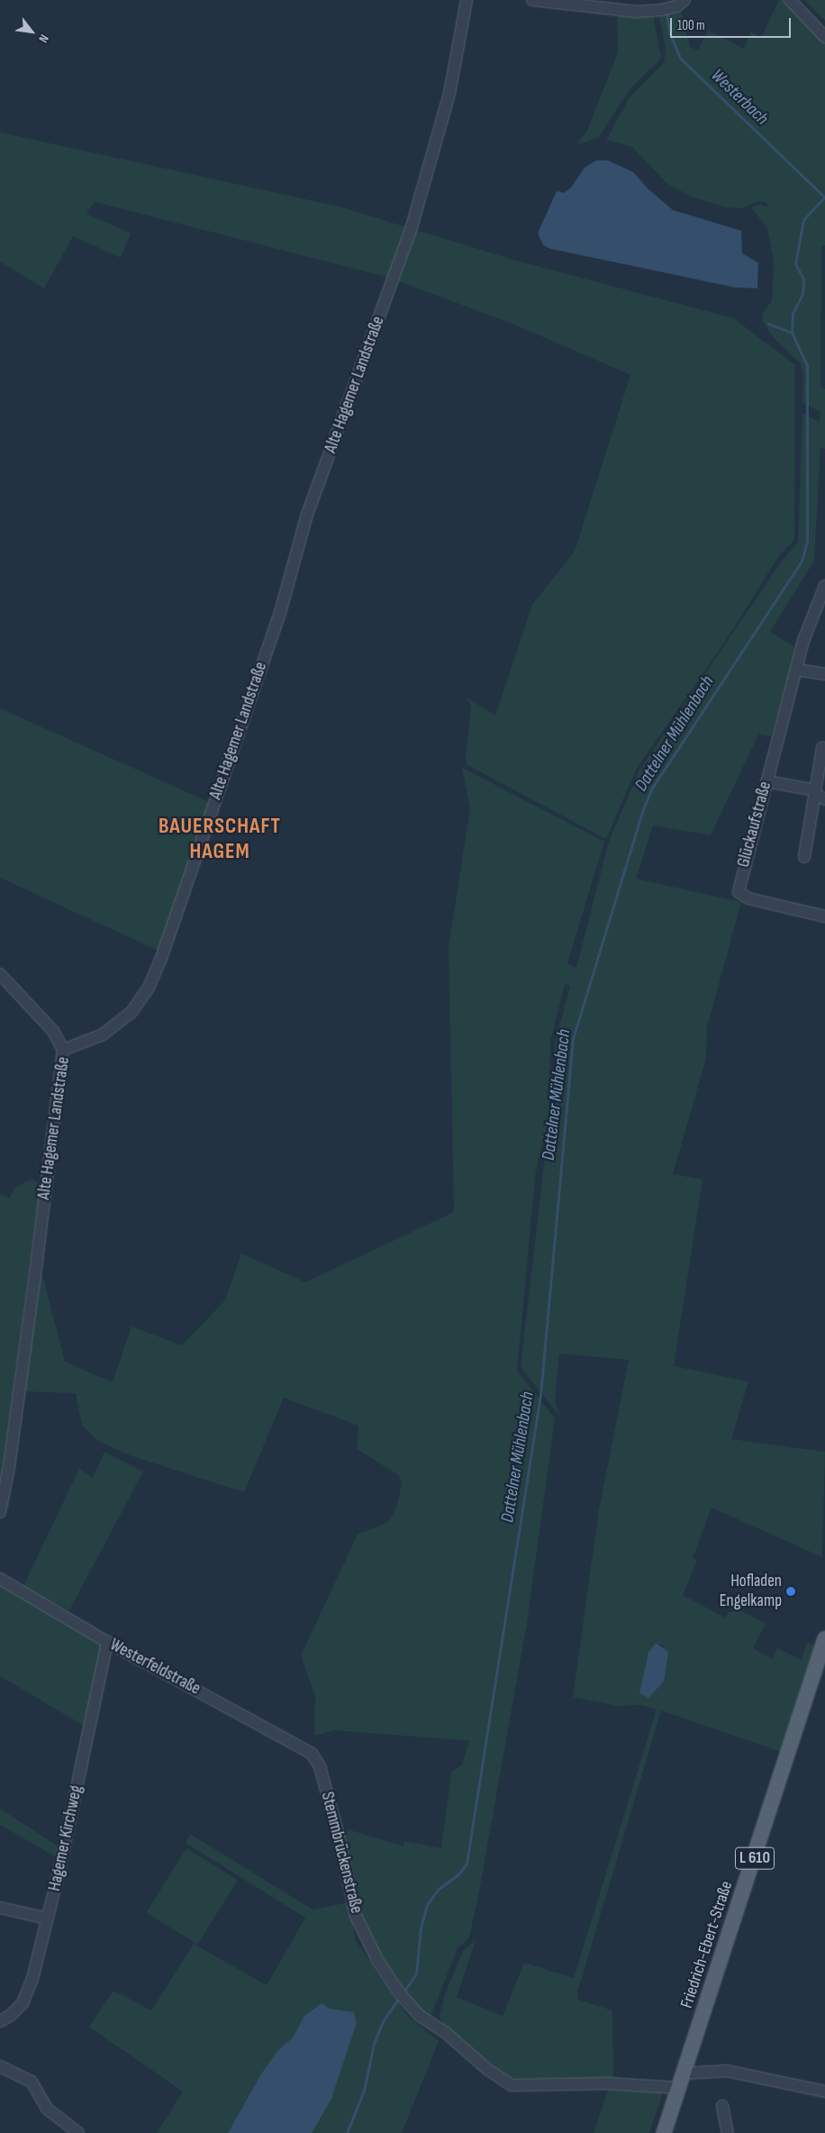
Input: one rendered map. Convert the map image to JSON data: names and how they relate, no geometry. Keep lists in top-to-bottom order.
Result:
{
  "streets": {
    "main road": ["L 610", "Friedrich-Ebert-Straße"],
    "street": [
      "Alte Hagemer Landstraße",
      "Glückaufstraße",
      "Westerfeldstraße",
      "Hagemer Kirchweg",
      "Stemmbrückenstraße"
    ]
  },
  "crossings": [
    ["Westerfeldstraße", "Hagemer Kirchweg"],
    ["Westerfeldstraße", "Stemmbrückenstraße"],
    ["Stemmbrückenstraße", "Friedrich-Ebert-Straße"]
  ],
  "districts": ["BAUERSCHAFT HAGEM"],
  "water": ["Westerbach", "Dattelner Mühlenbach"],
  "places": ["Hofladen Engelkamp"],
  "scale_bar": "100 m",
  "north": "bottom right"
}
